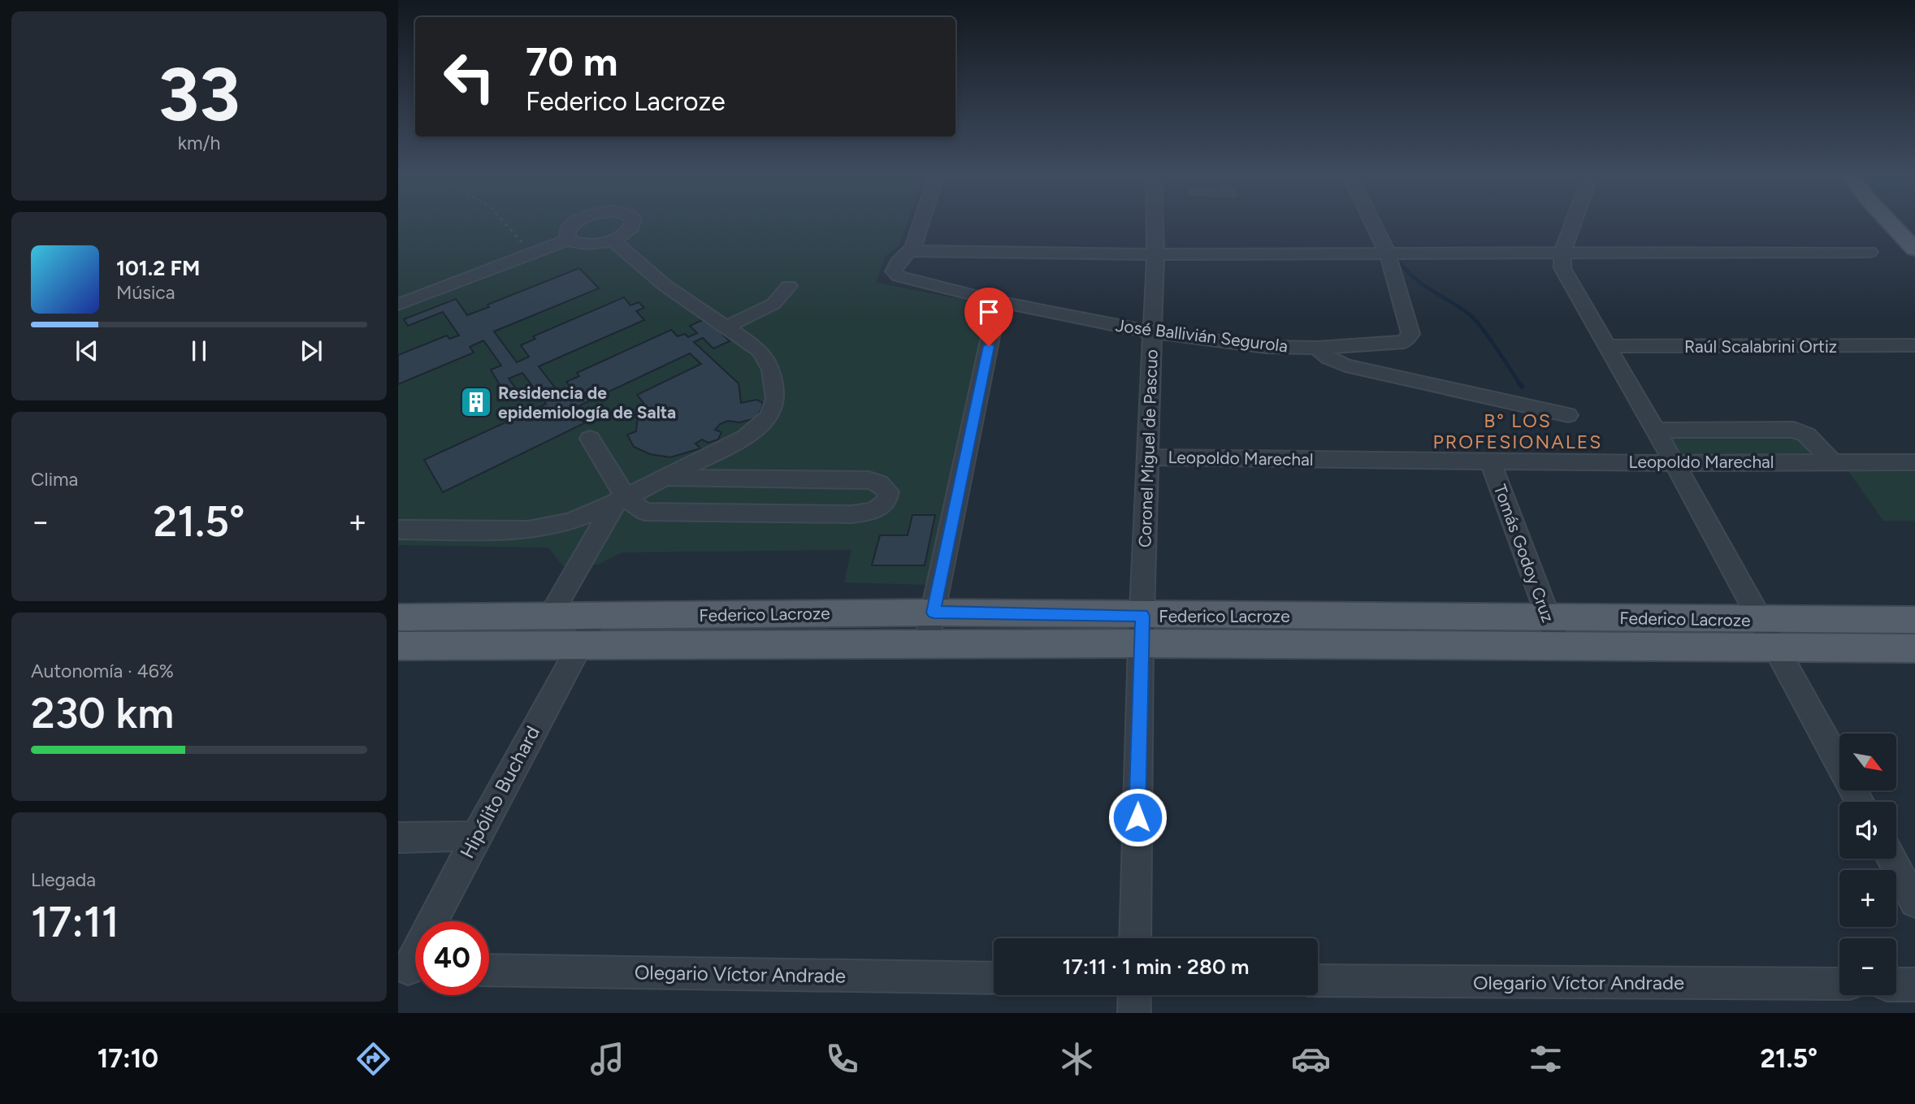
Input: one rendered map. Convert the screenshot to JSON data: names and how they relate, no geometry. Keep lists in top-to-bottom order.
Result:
{
  "streets": {
    "main road": ["Federico Lacroze"],
    "street": [
      "José Ballivián Segurola",
      "Raúl Scalabrini Ortiz",
      "Coronel Miguel de Pascuo",
      "Leopoldo Marechal",
      "Tomás Godoy Cruz",
      "Hipólito Buchard",
      "Olegario Víctor Andrade"
    ]
  },
  "crossings": [
    ["José Ballivián Segurola", "Coronel Miguel de Pascuo"],
    ["Coronel Miguel de Pascuo", "Leopoldo Marechal"],
    ["Coronel Miguel de Pascuo", "Federico Lacroze"],
    ["Leopoldo Marechal", "Tomás Godoy Cruz"],
    ["Tomás Godoy Cruz", "Federico Lacroze"],
    ["Federico Lacroze", "Hipólito Buchard"]
  ],
  "districts": ["B° LOS PROFESIONALES"],
  "places": {
    "building": ["Residencia de epidemiología de Salta"]
  },
  "north": "bottom right",
  "page": {
    "tile": [
      ["33", "km/h"],
      "Clima",
      ["Autonomía · 46%", "230 km"],
      ["Llegada", "17:11"]
    ],
    "turn": ["70 m", "Federico Lacroze"],
    "song": ["101.2 FM", "Música"],
    "heat": ["−", "21.5°", "+"],
    "map_buttons": ["+", "−"],
    "limit": "40",
    "trip": "17:11 · 1 min · 280 m",
    "tabs": ["17:10", "21.5°"]
  }
}
